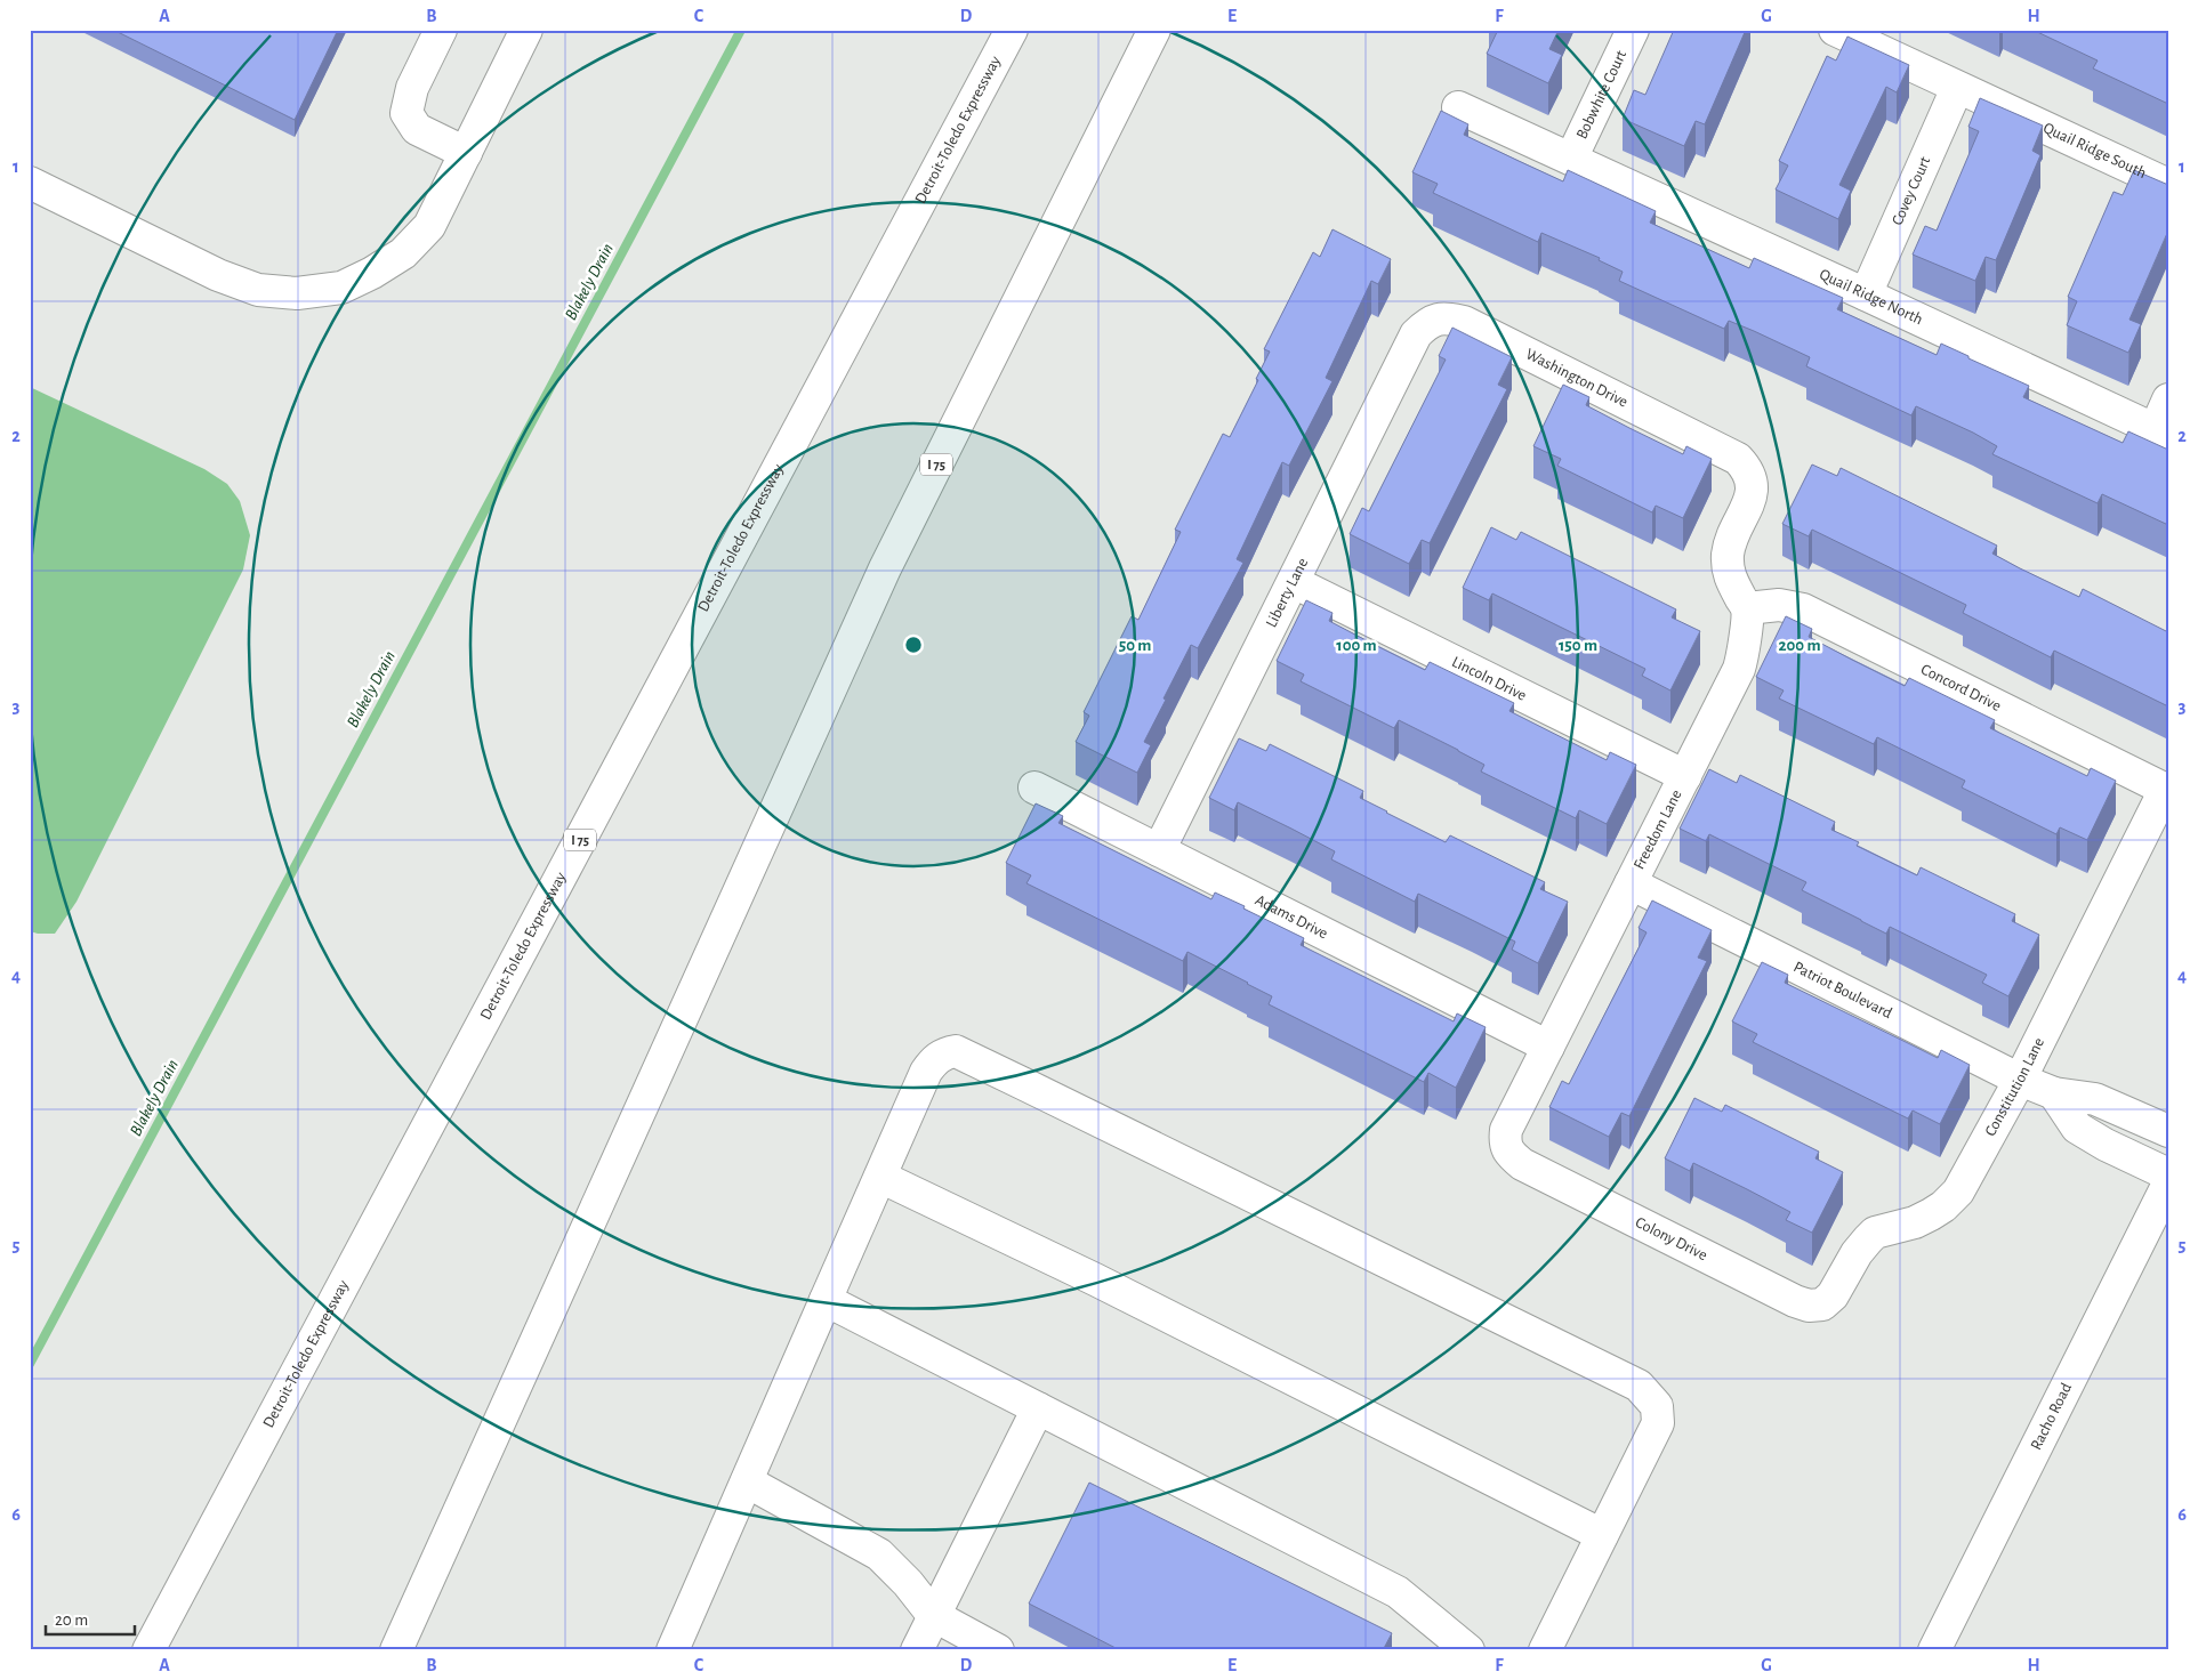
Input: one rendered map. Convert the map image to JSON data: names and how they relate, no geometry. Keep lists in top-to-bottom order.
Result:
{
  "streets": {
    "main road": [
      "Bobwhite Court",
      "Detroit-Toledo Expressway",
      "Quail Ridge South",
      "Covey Court",
      "Quail Ridge North",
      "Washington Drive",
      "I 75",
      "Liberty Lane",
      "Lincoln Drive",
      "Concord Drive",
      "Freedom Lane",
      "Adams Drive",
      "Patriot Boulevard",
      "Constitution Lane",
      "Colony Drive",
      "Racho Road"
    ]
  },
  "crossings": [
    ["Bobwhite Court", "Quail Ridge North"],
    ["Quail Ridge South", "Covey Court"],
    ["Covey Court", "Quail Ridge North"],
    ["Washington Drive", "Liberty Lane"],
    ["Washington Drive", "Concord Drive"],
    ["Washington Drive", "Freedom Lane"],
    ["Liberty Lane", "Lincoln Drive"],
    ["Liberty Lane", "Adams Drive"],
    ["Lincoln Drive", "Freedom Lane"],
    ["Concord Drive", "Freedom Lane"],
    ["Concord Drive", "Constitution Lane"],
    ["Freedom Lane", "Adams Drive"],
    ["Freedom Lane", "Patriot Boulevard"],
    ["Freedom Lane", "Colony Drive"],
    ["Patriot Boulevard", "Constitution Lane"],
    ["Constitution Lane", "Colony Drive"]
  ],
  "water": ["Blakely Drain"],
  "scale_bar": "20 m",
  "grid": {
    "columns": [
      "A",
      "B",
      "C",
      "D",
      "E",
      "F",
      "G",
      "H"
    ],
    "rows": [
      "1",
      "2",
      "3",
      "4",
      "5",
      "6"
    ]
  },
  "rings": [
    "50 m",
    "100 m",
    "150 m",
    "200 m"
  ]
}
